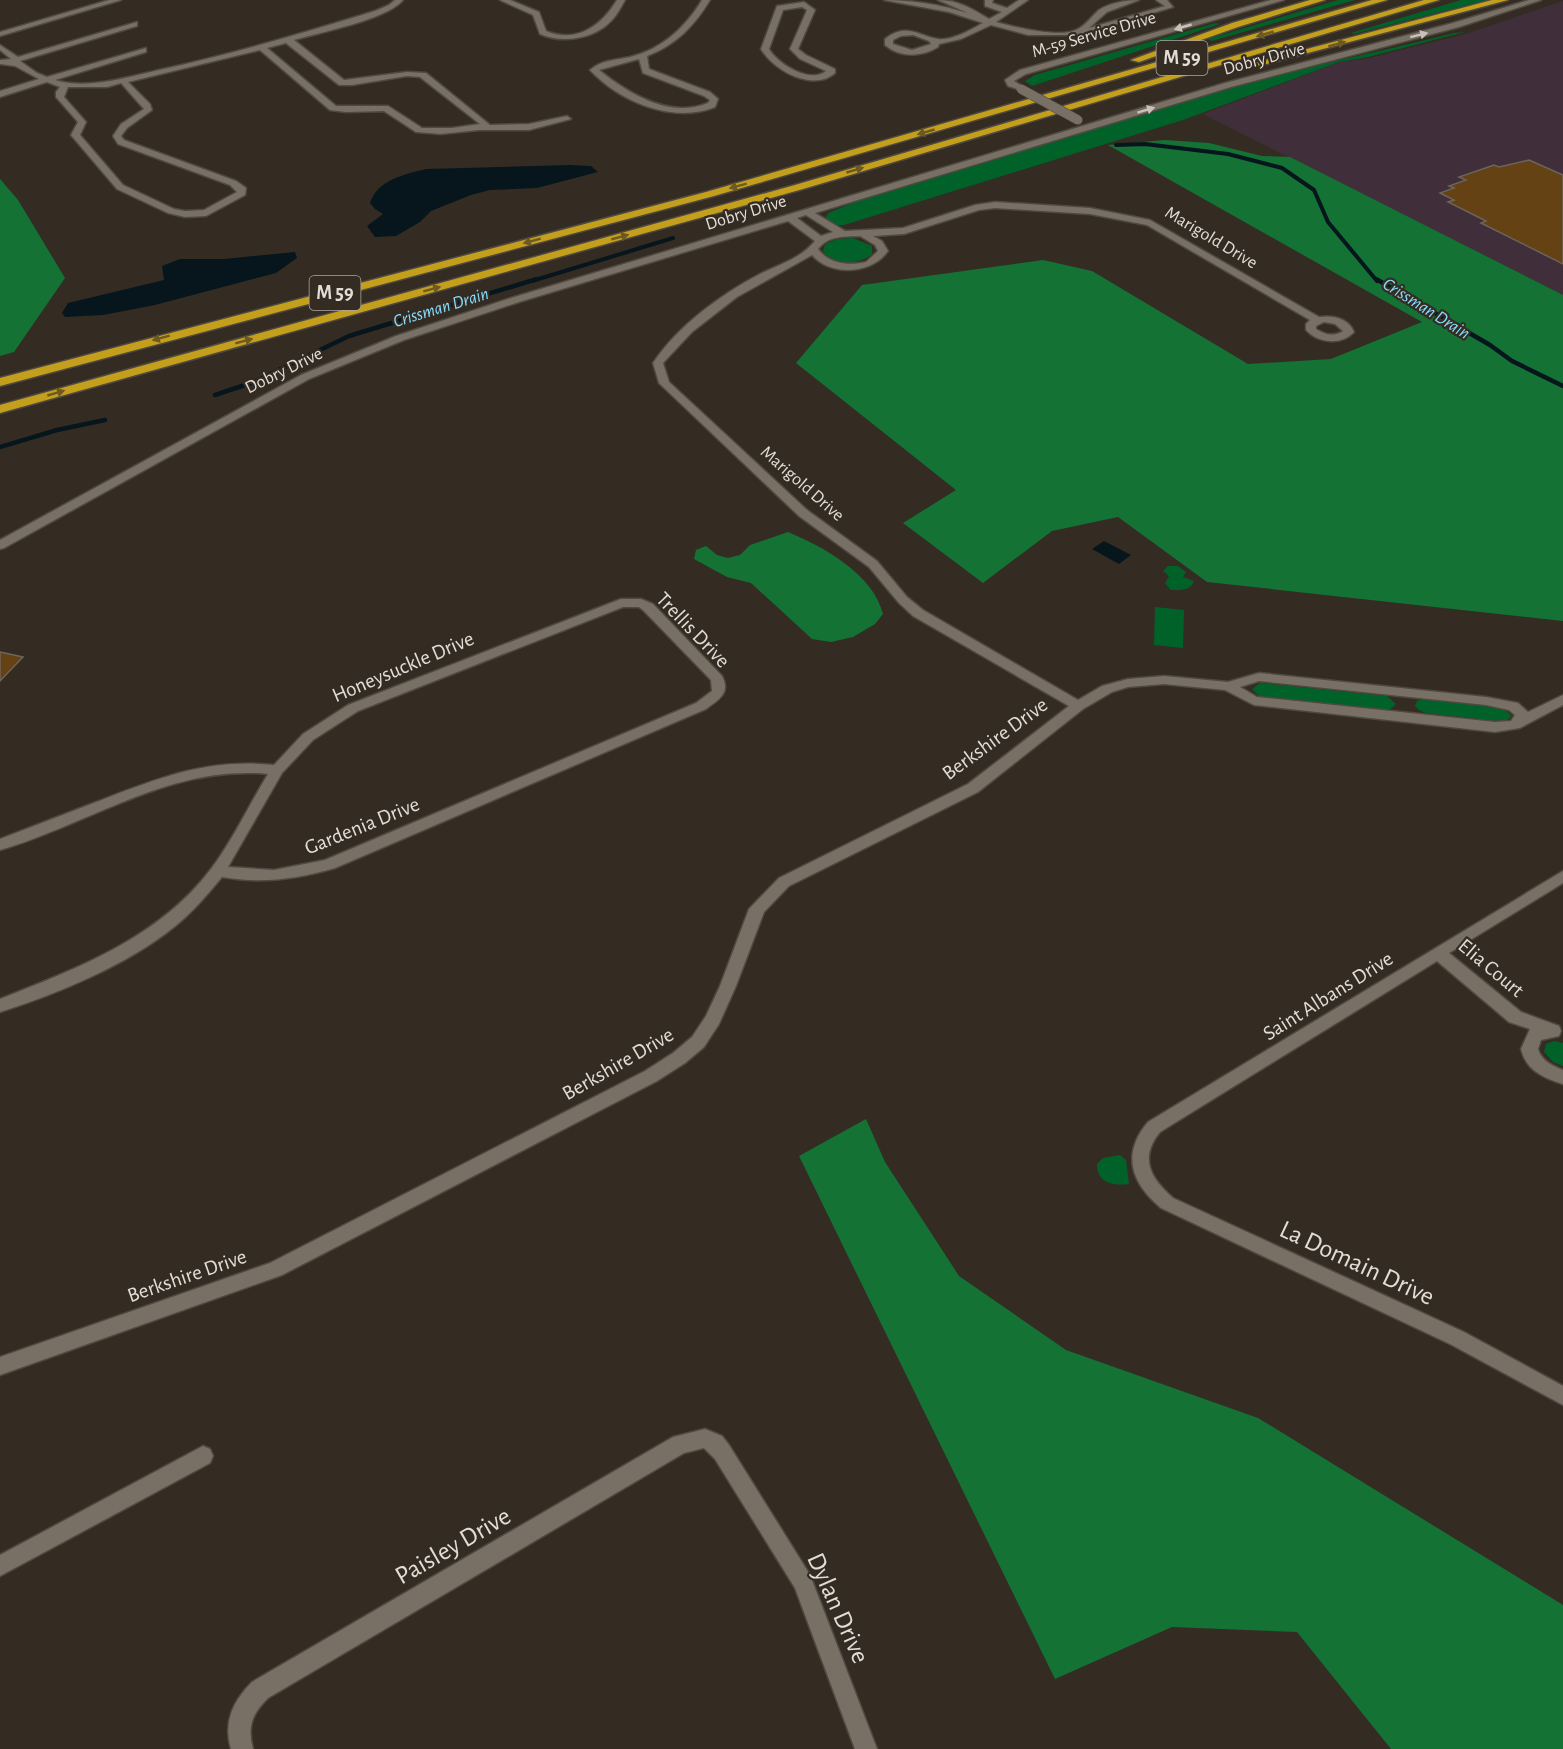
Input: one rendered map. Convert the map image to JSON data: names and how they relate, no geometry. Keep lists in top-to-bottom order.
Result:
{
  "streets": {
    "highway": ["M 59"],
    "street": [
      "M-59 Service Drive",
      "Dobry Drive",
      "Marigold Drive",
      "Trellis Drive",
      "Honeysuckle Drive",
      "Berkshire Drive",
      "Gardenia Drive",
      "Elia Court",
      "Saint Albans Drive",
      "La Domain Drive",
      "Paisley Drive",
      "Dylan Drive"
    ]
  },
  "crossings": [
    ["M-59 Service Drive", "Dobry Drive"],
    ["Dobry Drive", "Marigold Drive"],
    ["Marigold Drive", "Berkshire Drive"],
    ["Trellis Drive", "Honeysuckle Drive"],
    ["Trellis Drive", "Gardenia Drive"],
    ["Honeysuckle Drive", "Gardenia Drive"],
    ["Elia Court", "Saint Albans Drive"],
    ["Saint Albans Drive", "La Domain Drive"],
    ["Paisley Drive", "Dylan Drive"]
  ],
  "water": ["Crissman Drain"]
}
